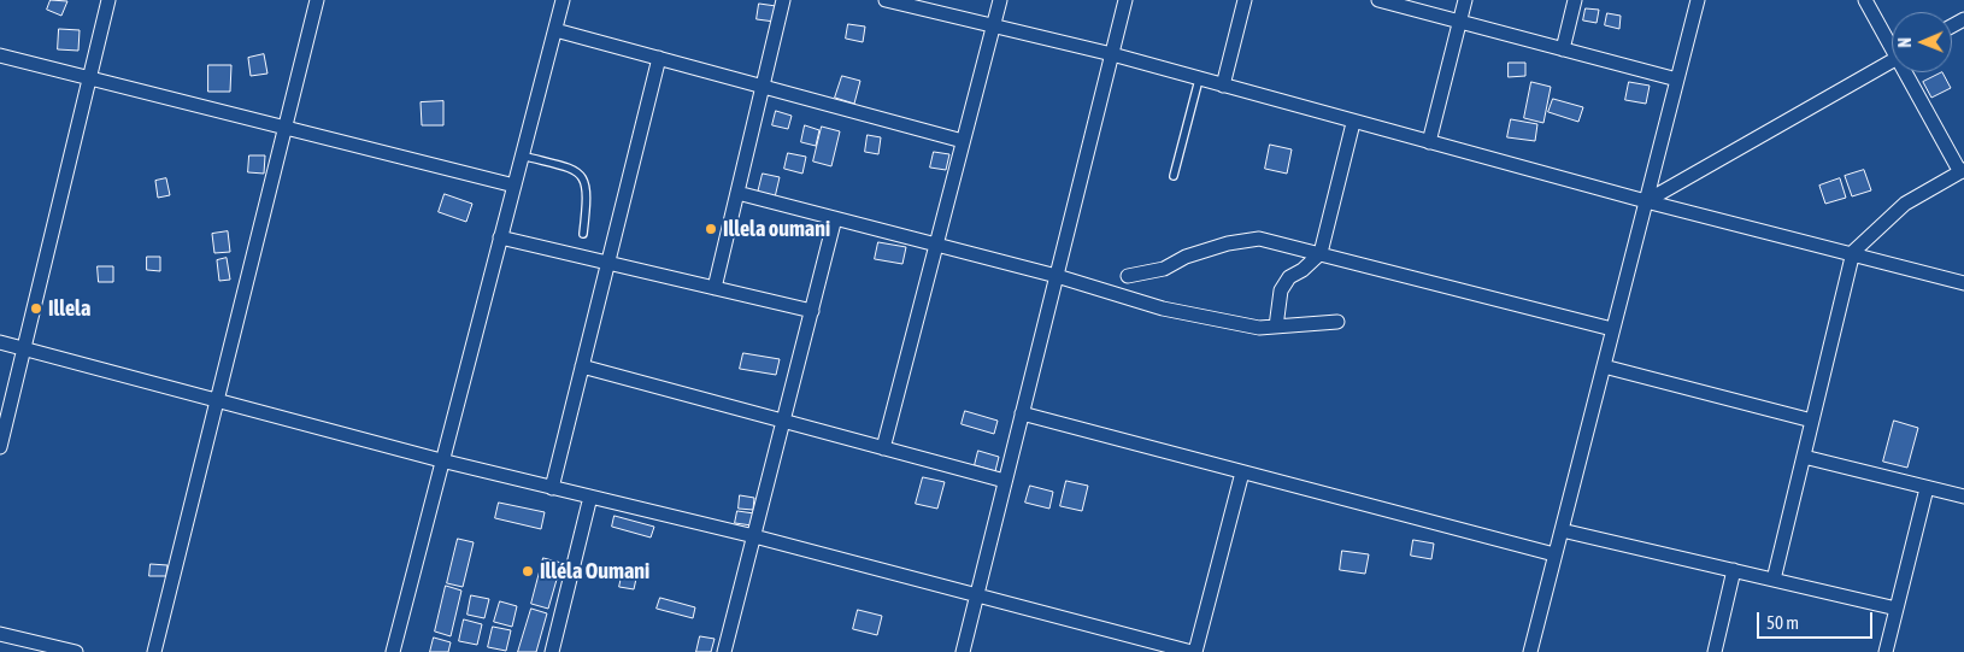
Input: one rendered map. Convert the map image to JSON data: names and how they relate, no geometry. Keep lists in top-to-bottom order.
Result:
{
  "places": ["Illela oumani", "Illela", "Illéla Oumani"],
  "scale_bar": "50 m",
  "north": "left"
}
